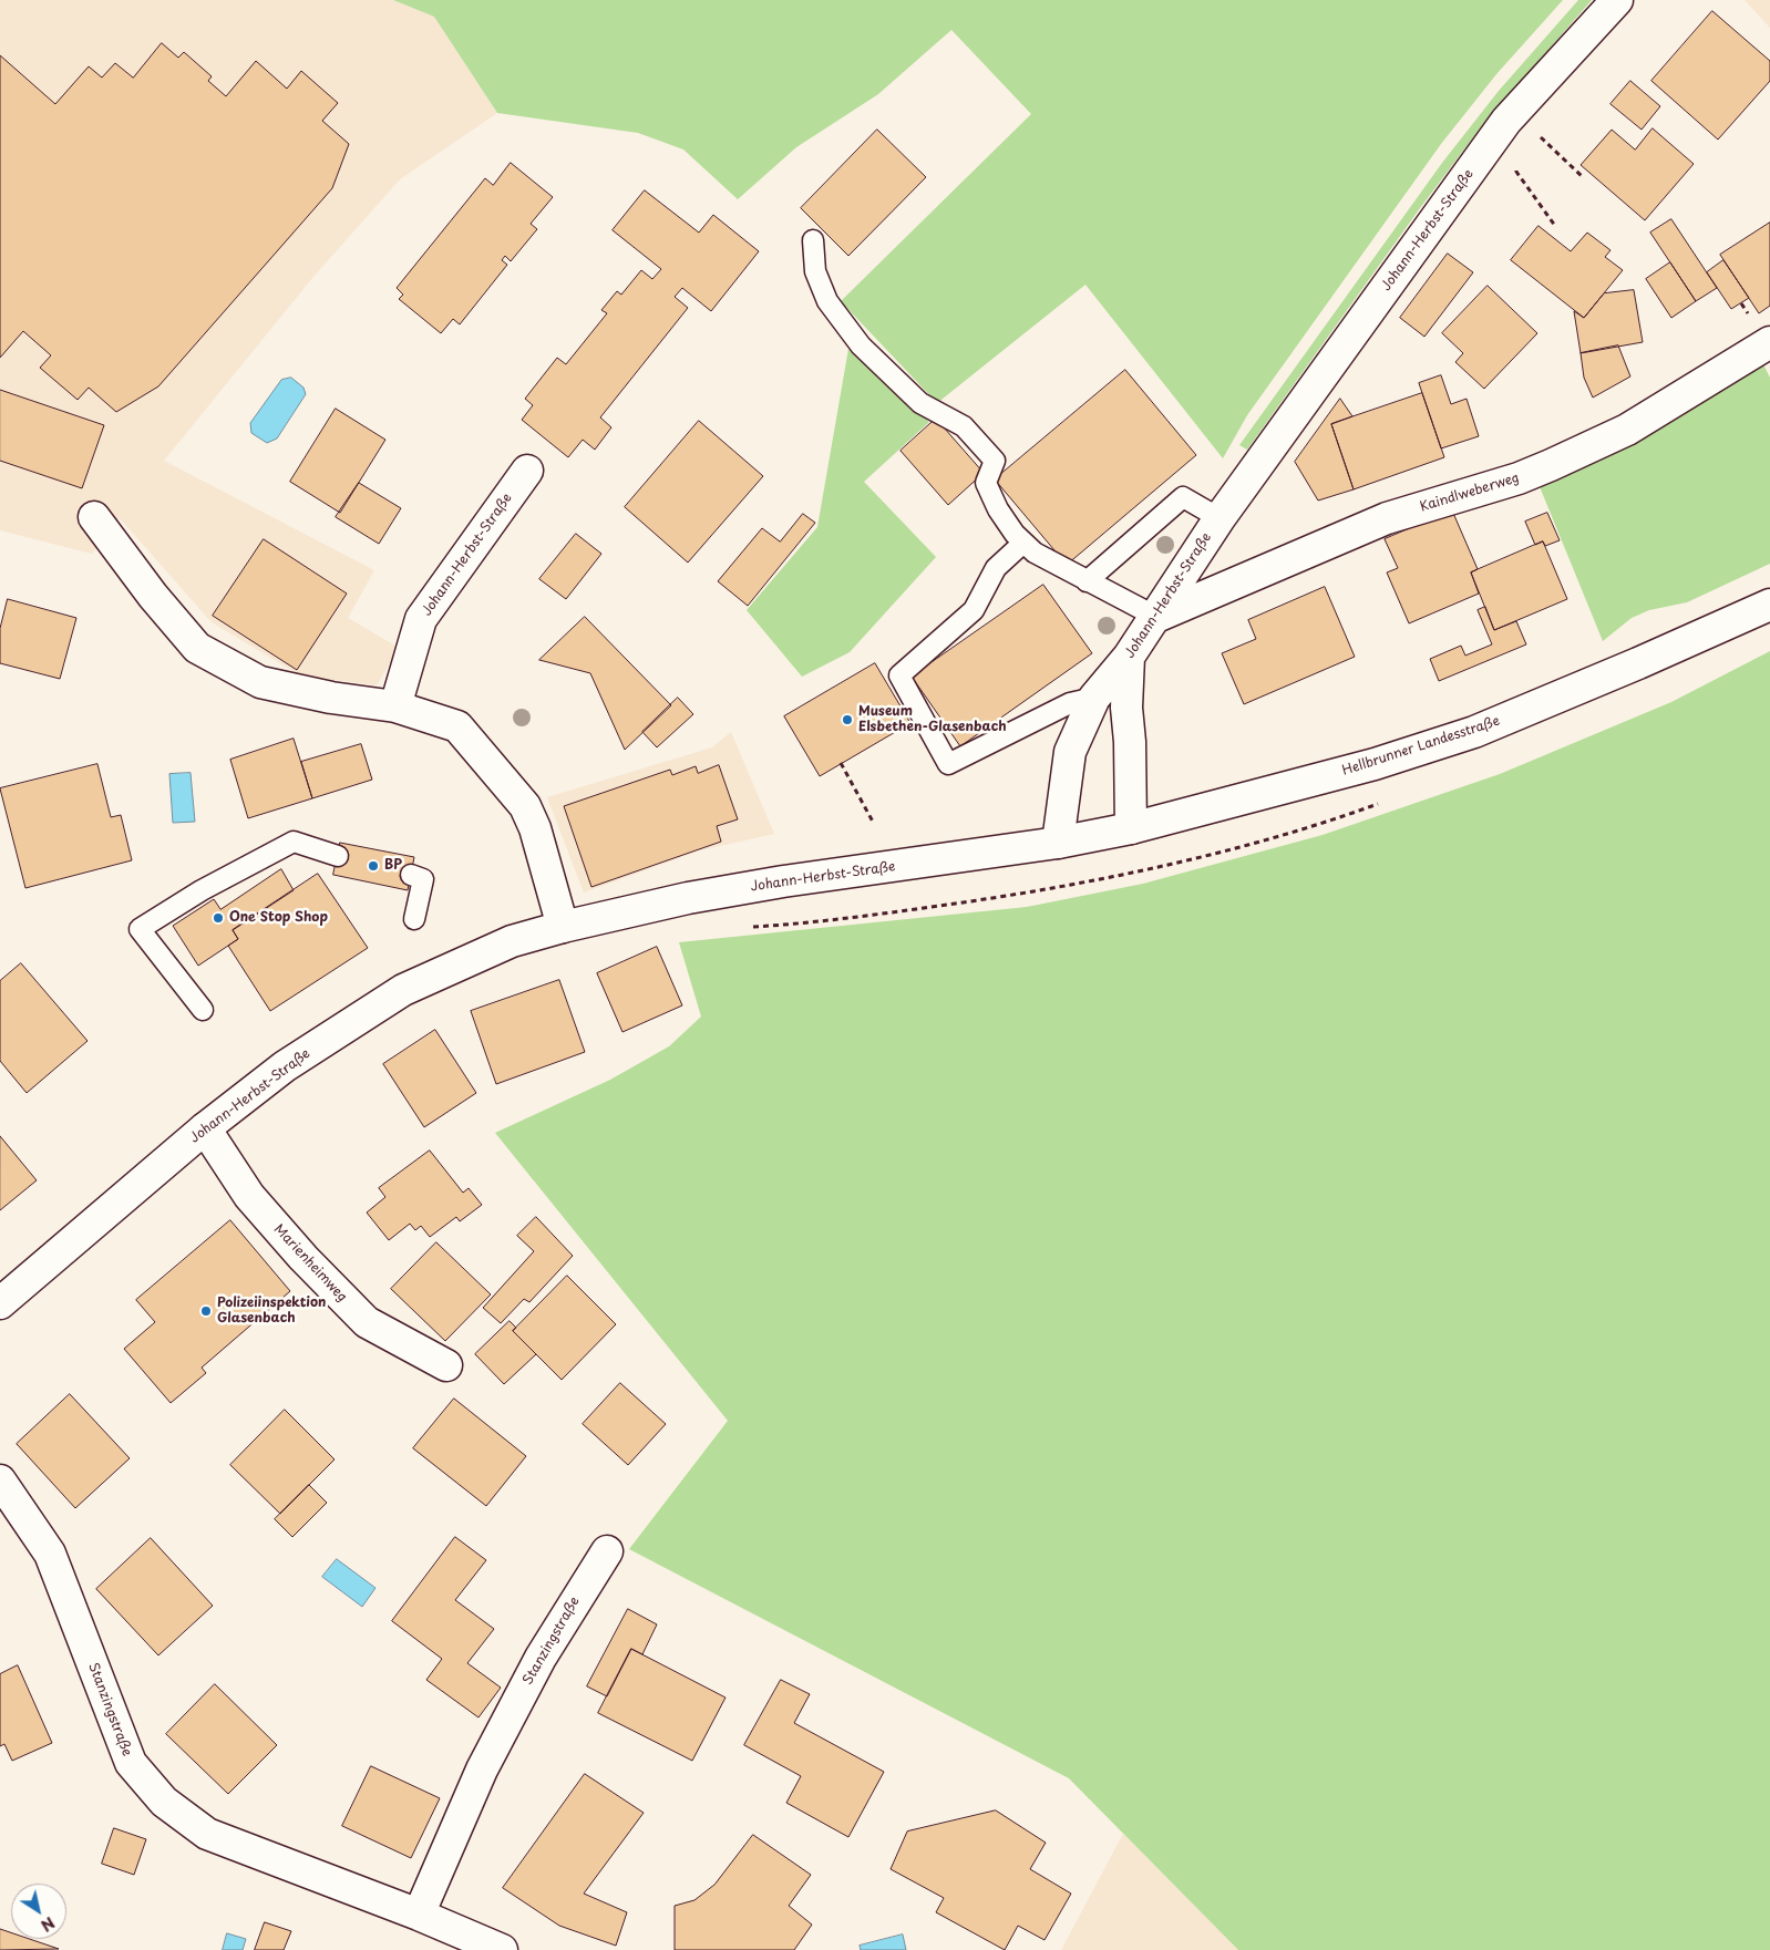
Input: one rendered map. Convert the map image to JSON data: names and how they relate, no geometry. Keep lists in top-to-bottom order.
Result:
{
  "streets": {
    "street": [
      "Johann-Herbst-Straße",
      "Kaindlweberweg",
      "Hellbrunner Landesstraße",
      "Marienheimweg",
      "Stanzingstraße"
    ]
  },
  "crossings": [
    ["Johann-Herbst-Straße", "Kaindlweberweg"],
    ["Johann-Herbst-Straße", "Hellbrunner Landesstraße"],
    ["Johann-Herbst-Straße", "Marienheimweg"]
  ],
  "places": [
    "Museum Elsbethen-Glasenbach",
    "BP",
    "One Stop Shop",
    "Polizeiinspektion Glasenbach"
  ],
  "north": "bottom right"
}
